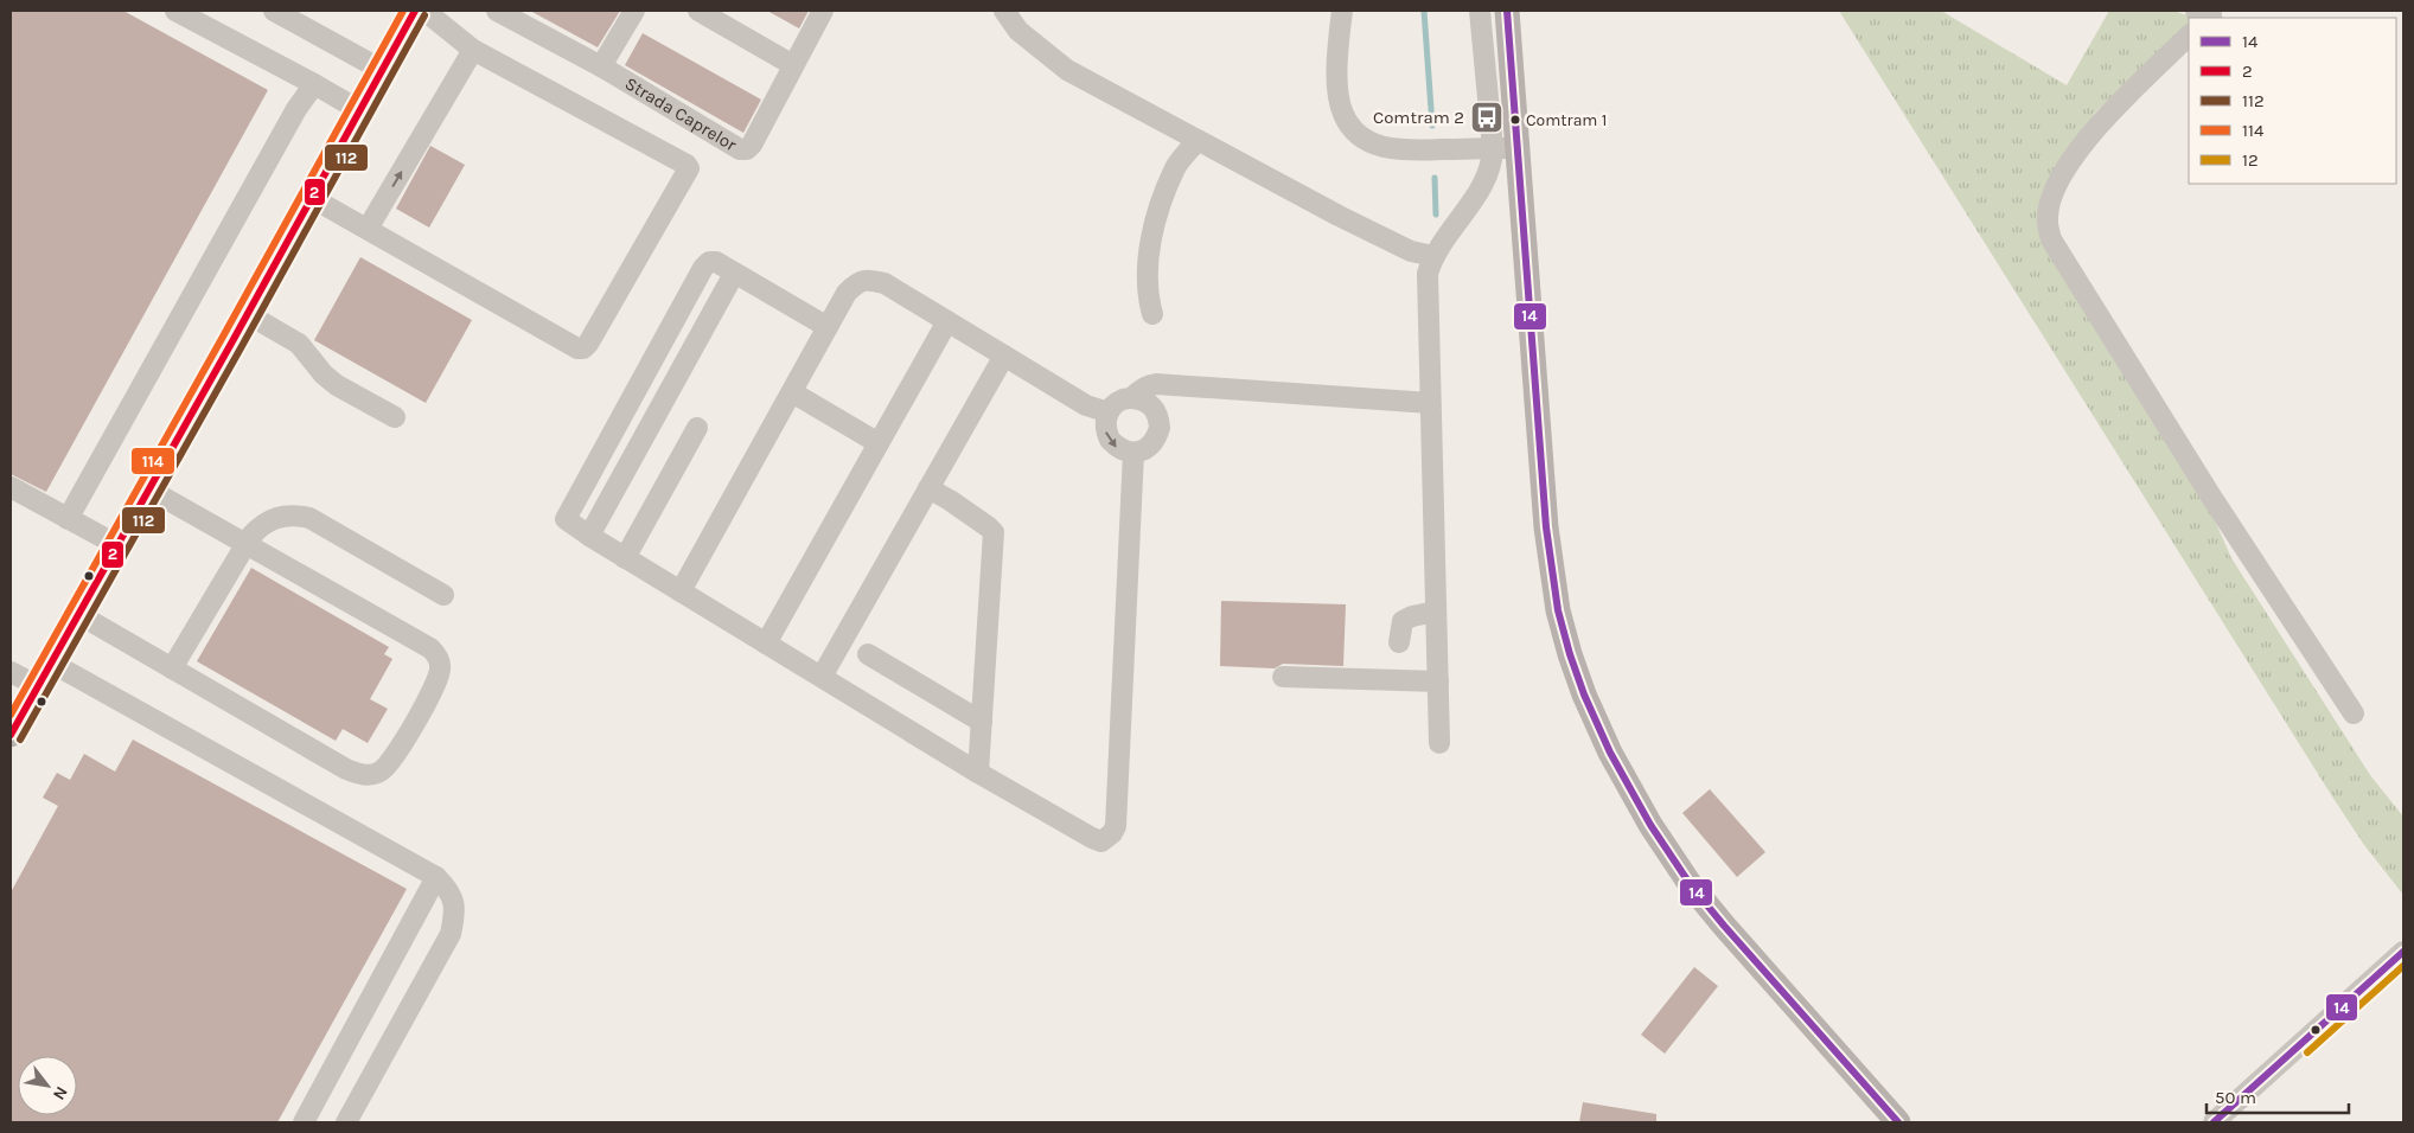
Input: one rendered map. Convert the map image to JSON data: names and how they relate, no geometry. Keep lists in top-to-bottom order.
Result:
{
  "streets": {
    "street": ["Strada Caprelor"]
  },
  "places": {
    "bus stop": ["Comtram 2"],
    "other": ["Comtram 1"]
  },
  "lines": [
    "transit line 14",
    "transit line 2",
    "transit line 114",
    "transit line 112",
    "transit line 12"
  ],
  "legend": [
    "14",
    "2",
    "112",
    "114",
    "12"
  ],
  "scale_bar": "50 m",
  "north": "bottom right"
}
